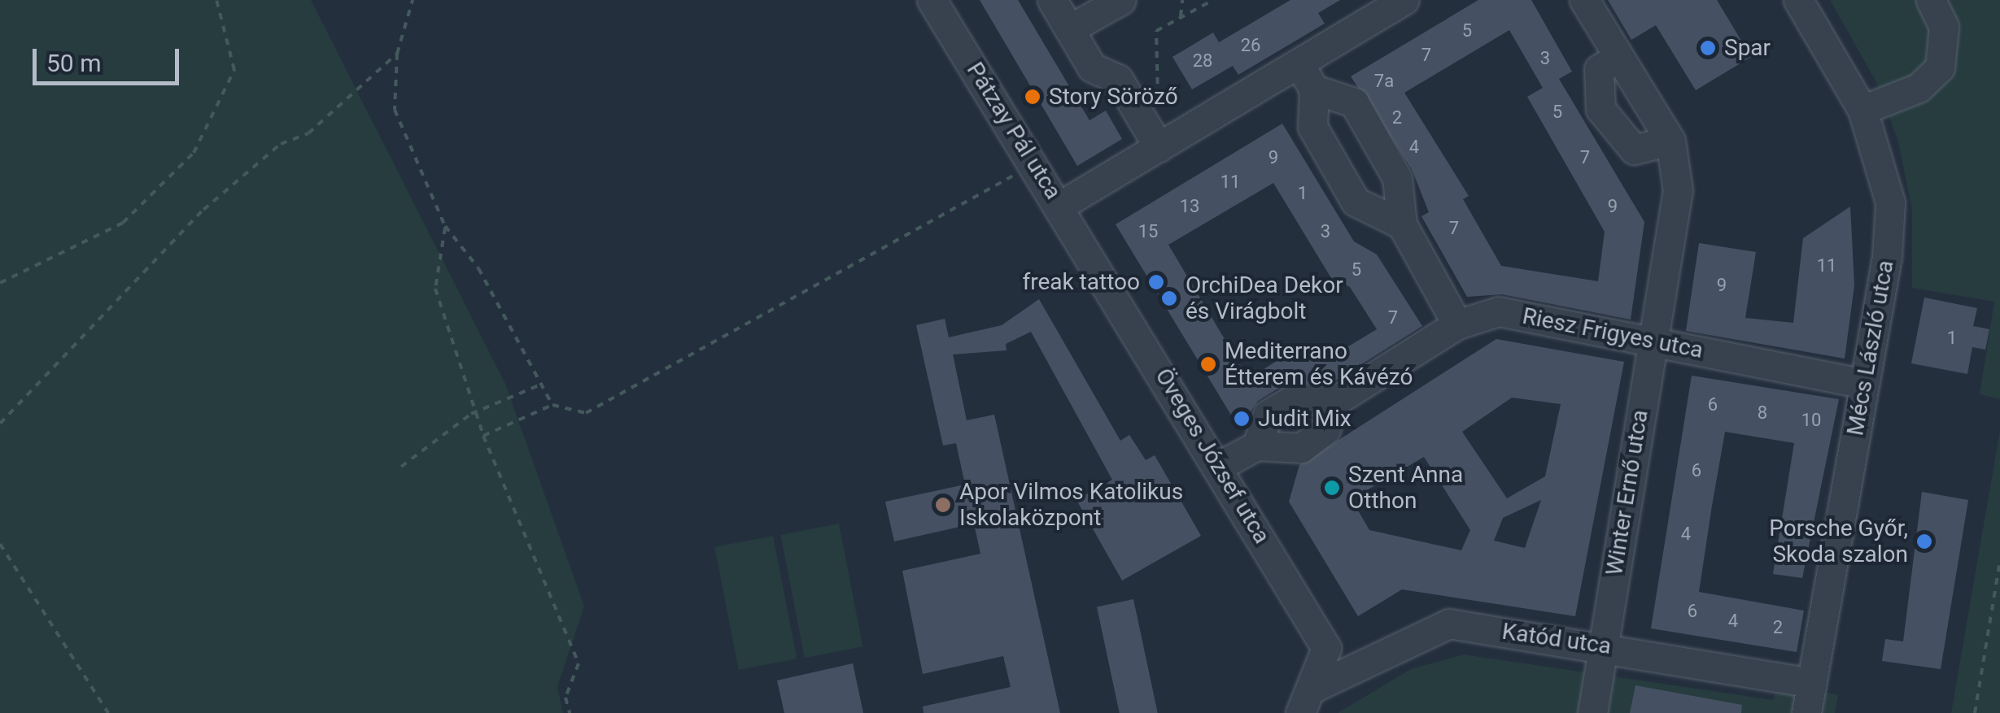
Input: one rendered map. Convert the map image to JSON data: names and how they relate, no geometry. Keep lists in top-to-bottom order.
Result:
{
  "streets": {
    "street": [
      "Pátzay Pál utca",
      "Riesz Frigyes utca",
      "Mécs László utca",
      "Öveges József utca",
      "Winter Ernő utca",
      "Katód utca"
    ]
  },
  "crossings": [
    ["Pátzay Pál utca", "Öveges József utca"],
    ["Riesz Frigyes utca", "Mécs László utca"],
    ["Riesz Frigyes utca", "Winter Ernő utca"],
    ["Mécs László utca", "Katód utca"],
    ["Öveges József utca", "Katód utca"],
    ["Winter Ernő utca", "Katód utca"]
  ],
  "places": [
    "Spar",
    "Story Söröző",
    "freak tattoo",
    "OrchiDea Dekor és Virágbolt",
    "Mediterrano Étterem és Kávézó",
    "Judit Mix",
    "Szent Anna Otthon",
    "Apor Vilmos Katolikus Iskolaközpont",
    "Porsche Győr, Skoda szalon"
  ],
  "house_numbers": [
    "5",
    "26",
    "7",
    "3",
    "28",
    "7a",
    "5",
    "2",
    "4",
    "9",
    "7",
    "11",
    "1",
    "13",
    "9",
    "7",
    "15",
    "3",
    "11",
    "5",
    "9",
    "7",
    "1",
    "6",
    "8",
    "10",
    "6",
    "4",
    "6",
    "4",
    "2"
  ],
  "scale_bar": "50 m"
}
